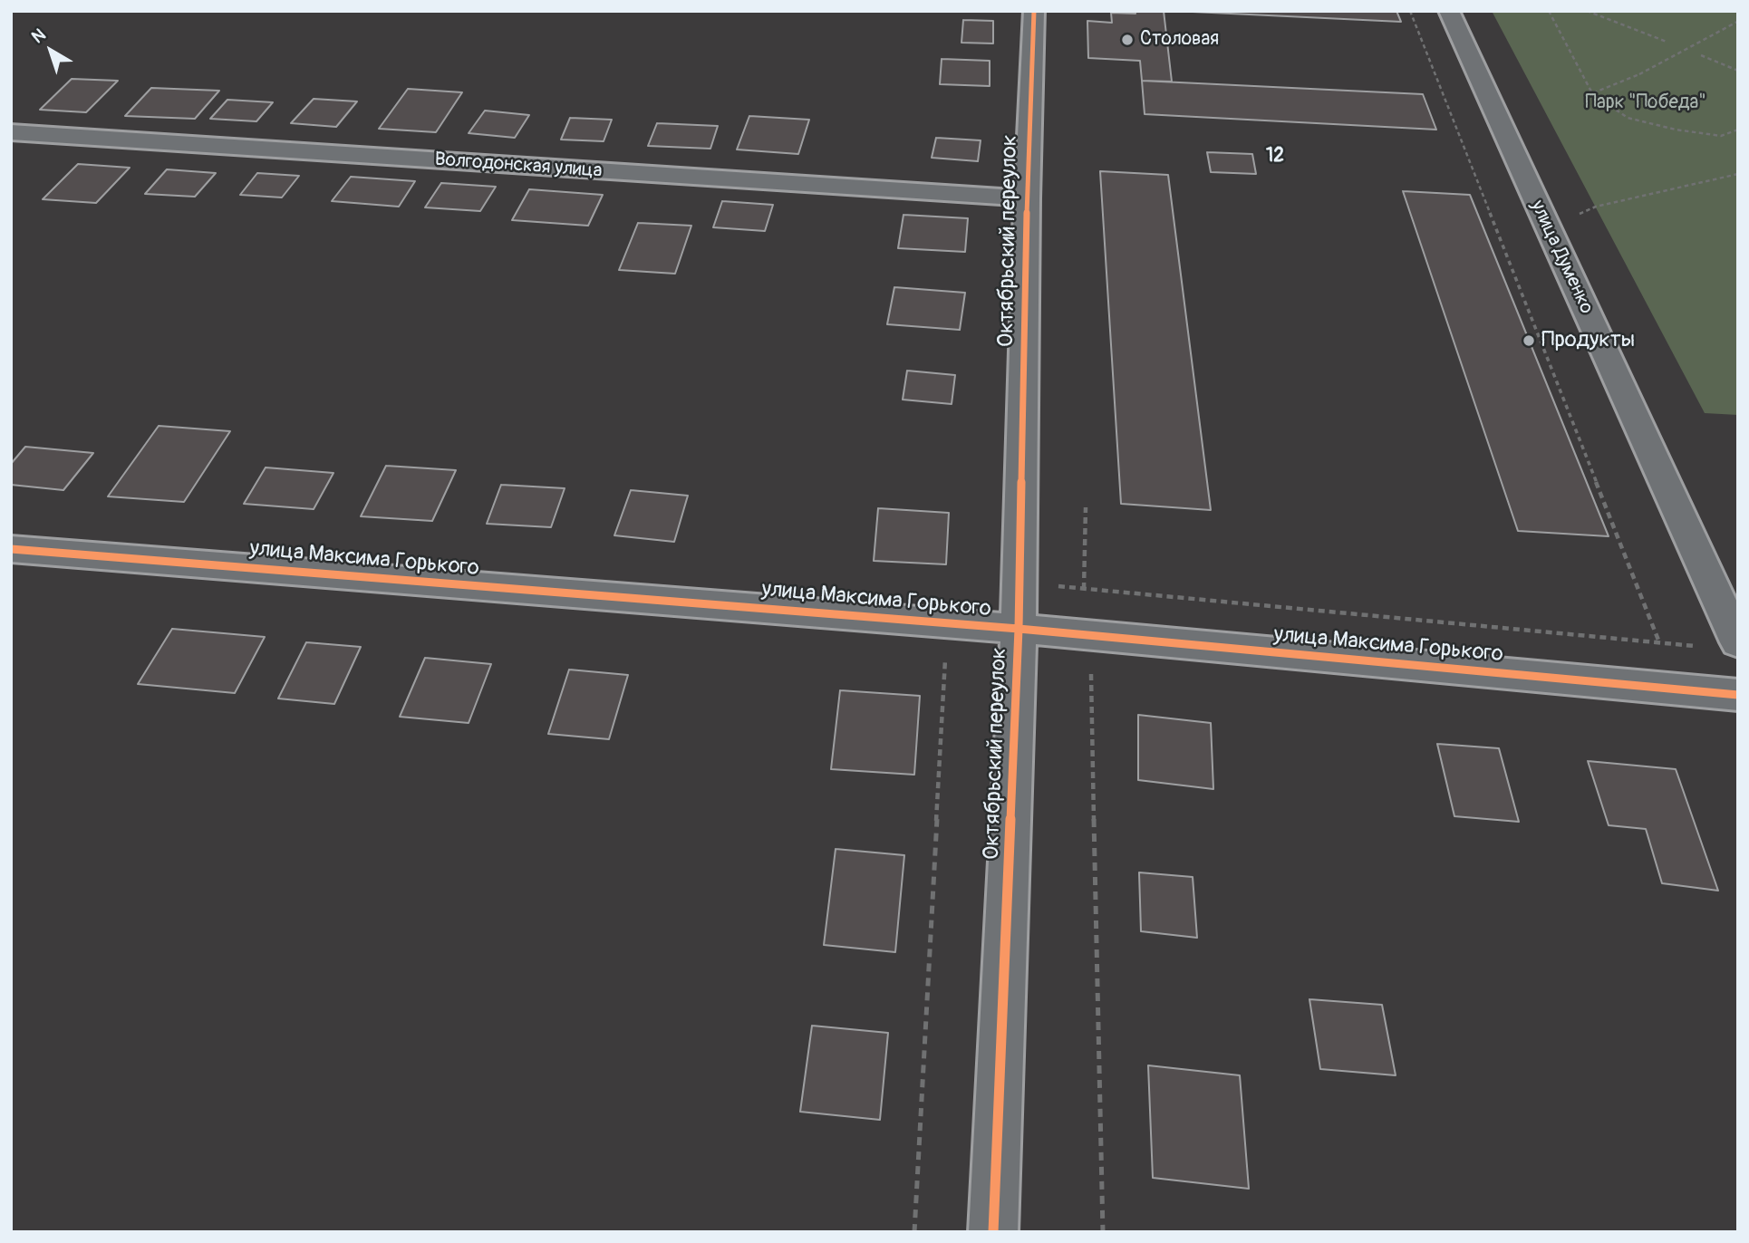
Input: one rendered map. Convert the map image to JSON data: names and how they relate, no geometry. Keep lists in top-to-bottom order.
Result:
{
  "streets": {
    "street": [
      "Волгодонская улица",
      "Октябрьский переулок",
      "улица Думенко",
      "улица Максима Горького"
    ]
  },
  "crossings": [
    ["Волгодонская улица", "Октябрьский переулок"],
    ["Октябрьский переулок", "улица Максима Горького"]
  ],
  "districts": ["12"],
  "parks": ["Парк \"Победа\""],
  "places": ["Столовая", "Продукты"],
  "north": "top left"
}
